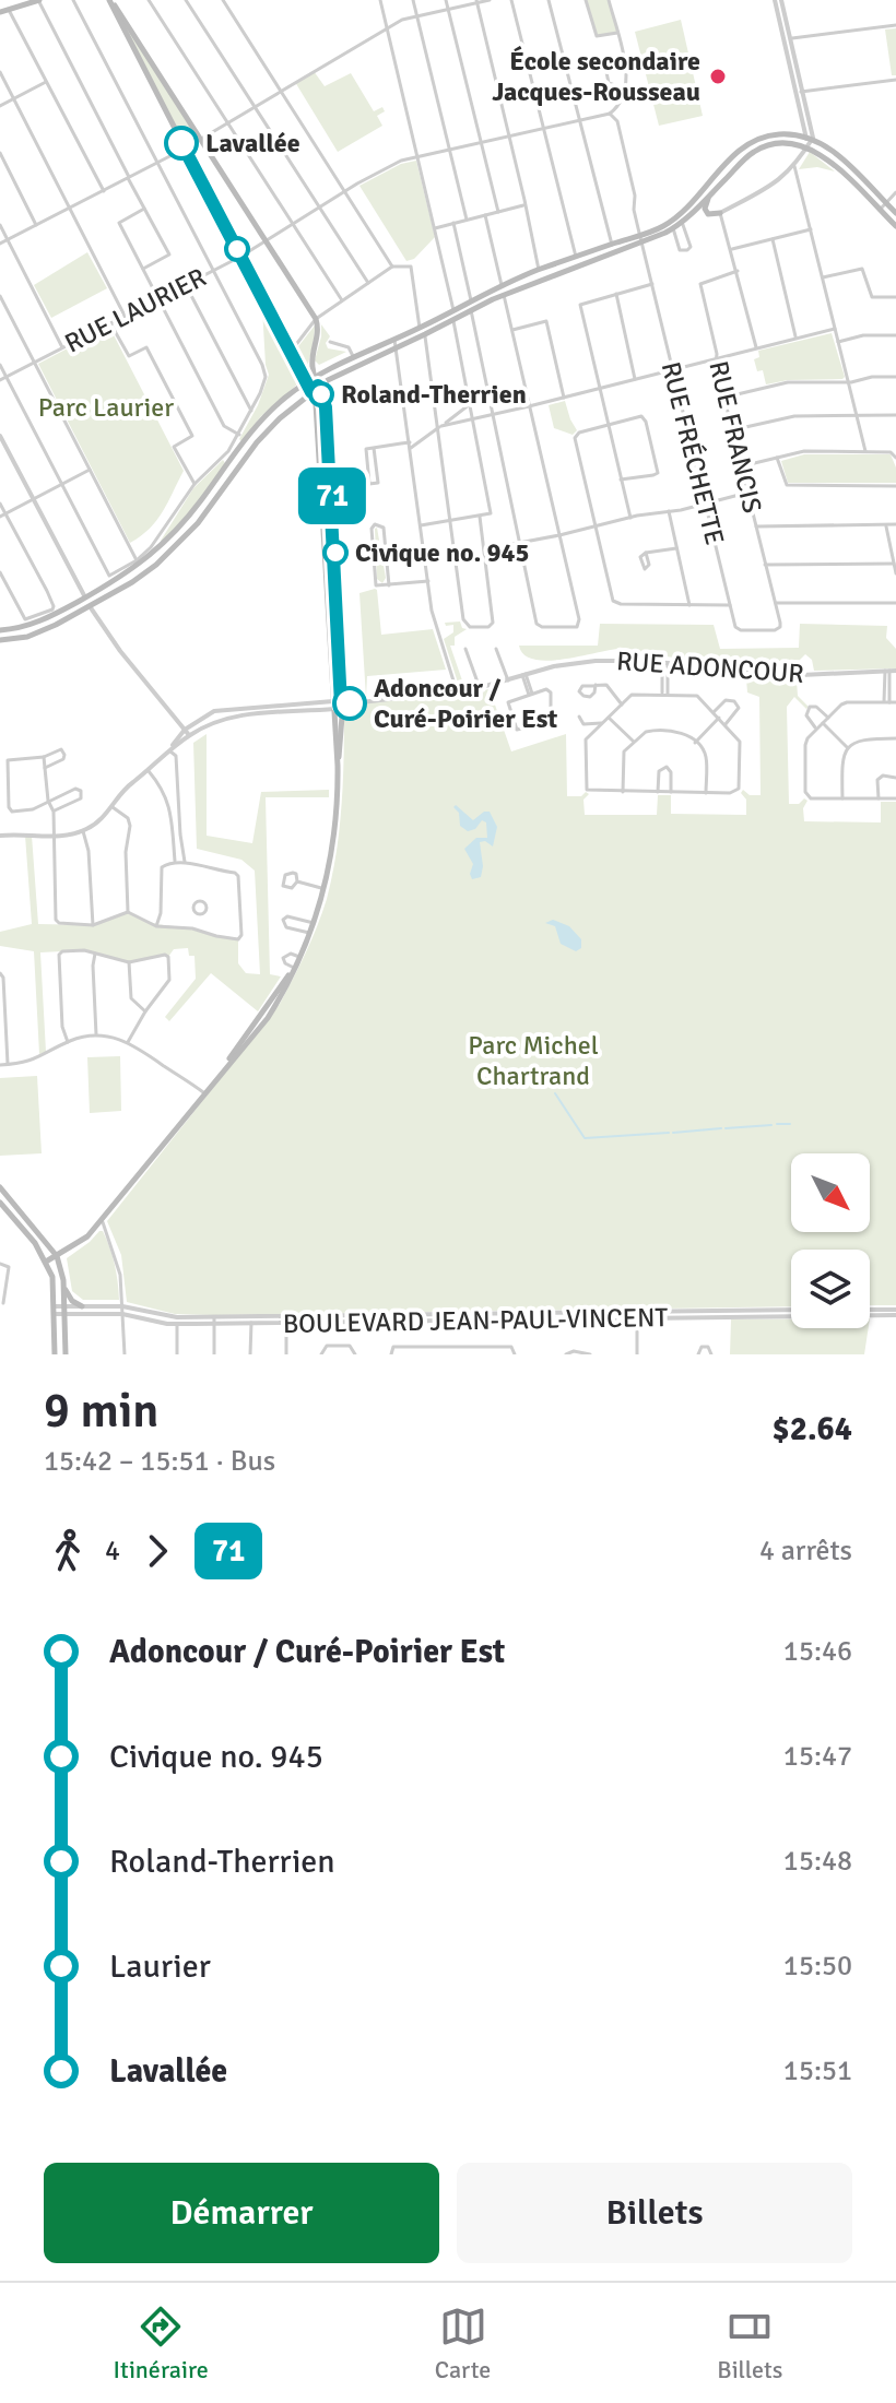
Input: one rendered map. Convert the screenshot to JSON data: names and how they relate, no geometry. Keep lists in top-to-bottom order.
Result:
{
  "streets": {
    "street": [
      "RUE LAURIER",
      "RUE FRANCIS",
      "RUE FRÉCHETTE",
      "RUE ADONCOUR",
      "BOULEVARD JEAN-PAUL-VINCENT"
    ]
  },
  "crossings": [
    ["RUE LAURIER", "RUE FRÉCHETTE"],
    ["RUE FRANCIS", "RUE FRÉCHETTE"]
  ],
  "parks": ["Parc Laurier", "Parc Michel Chartrand"],
  "places": [
    "École secondaire Jacques-Rousseau",
    "Lavallée",
    "Roland-Therrien",
    "Civique no. 945",
    "Adoncour / Curé-Poirier Est"
  ],
  "lines": ["bus line 71"],
  "north": "bottom right",
  "page": {
    "on_map": "71",
    "heading": ["9 min", "15:42 – 15:51 · Bus", "$2.64"],
    "legs": ["4", "71", "4 arrêts"],
    "list": [
      {
        "name": "Adoncour / Curé-Poirier Est",
        "value": "15:46"
      },
      {
        "name": "Civique no. 945",
        "value": "15:47"
      },
      {
        "name": "Roland-Therrien",
        "value": "15:48"
      },
      {
        "name": "Laurier",
        "value": "15:50"
      },
      {
        "name": "Lavallée",
        "value": "15:51"
      }
    ],
    "buttons": ["Démarrer", "Billets"],
    "tabs": ["Itinéraire", "Carte", "Billets"]
  }
}
